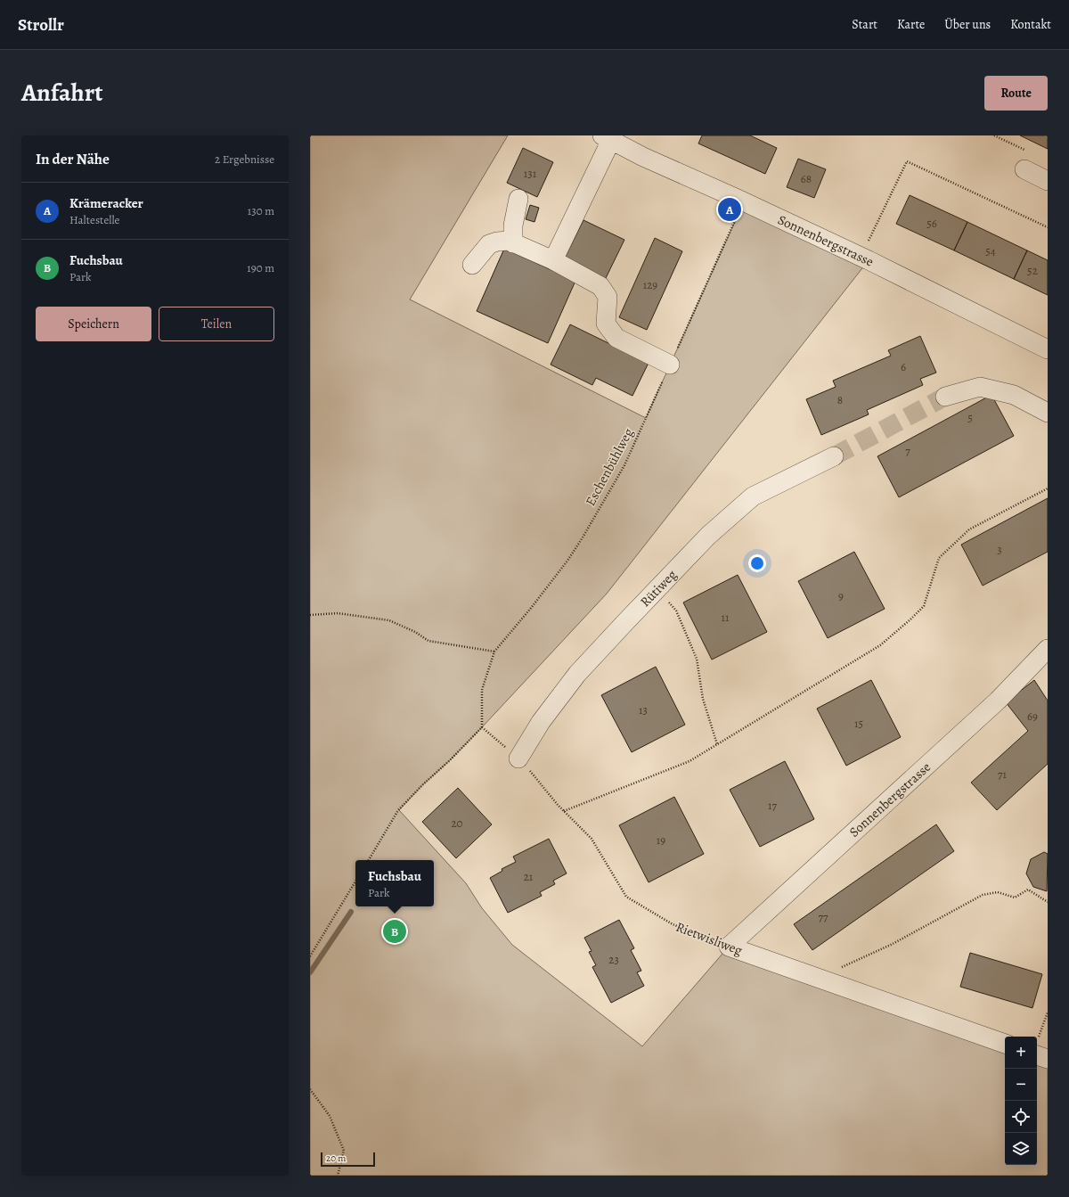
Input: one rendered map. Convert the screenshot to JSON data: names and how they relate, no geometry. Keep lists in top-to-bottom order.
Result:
{
  "streets": {
    "street": ["Sonnenbergstrasse", "Rütiweg", "Rietwisliweg"],
    "path": ["Eschenbühlweg"]
  },
  "crossings": [
    ["Sonnenbergstrasse", "Eschenbühlweg"],
    ["Sonnenbergstrasse", "Rietwisliweg"],
    ["Eschenbühlweg", "Rietwisliweg"],
    ["Rütiweg", "Rietwisliweg"]
  ],
  "house_numbers": [
    "131",
    "68",
    "56",
    "54",
    "52",
    "129",
    "6",
    "8",
    "5",
    "7",
    "3",
    "9",
    "11",
    "13",
    "69",
    "15",
    "71",
    "17",
    "20",
    "19",
    "21",
    "77",
    "23"
  ],
  "scale_bar": "20 m",
  "page": {
    "header": "Strollr",
    "nav": [
      "Start",
      "Karte",
      "Über uns",
      "Kontakt"
    ],
    "title": "Anfahrt",
    "buttons": [
      "Route",
      ["Speichern", "Teilen"]
    ],
    "heading": ["In der Nähe", "2 Ergebnisse"],
    "list": [
      {
        "mark": "A",
        "name": "Krämeracker",
        "note": "Haltestelle",
        "value": "130 m"
      },
      {
        "mark": "B",
        "name": "Fuchsbau",
        "note": "Park",
        "value": "190 m"
      }
    ],
    "pins": ["A", "B"],
    "popup": ["Fuchsbau", "Park"],
    "map_buttons": ["+", "−"],
    "scale": "20 m"
  }
}
